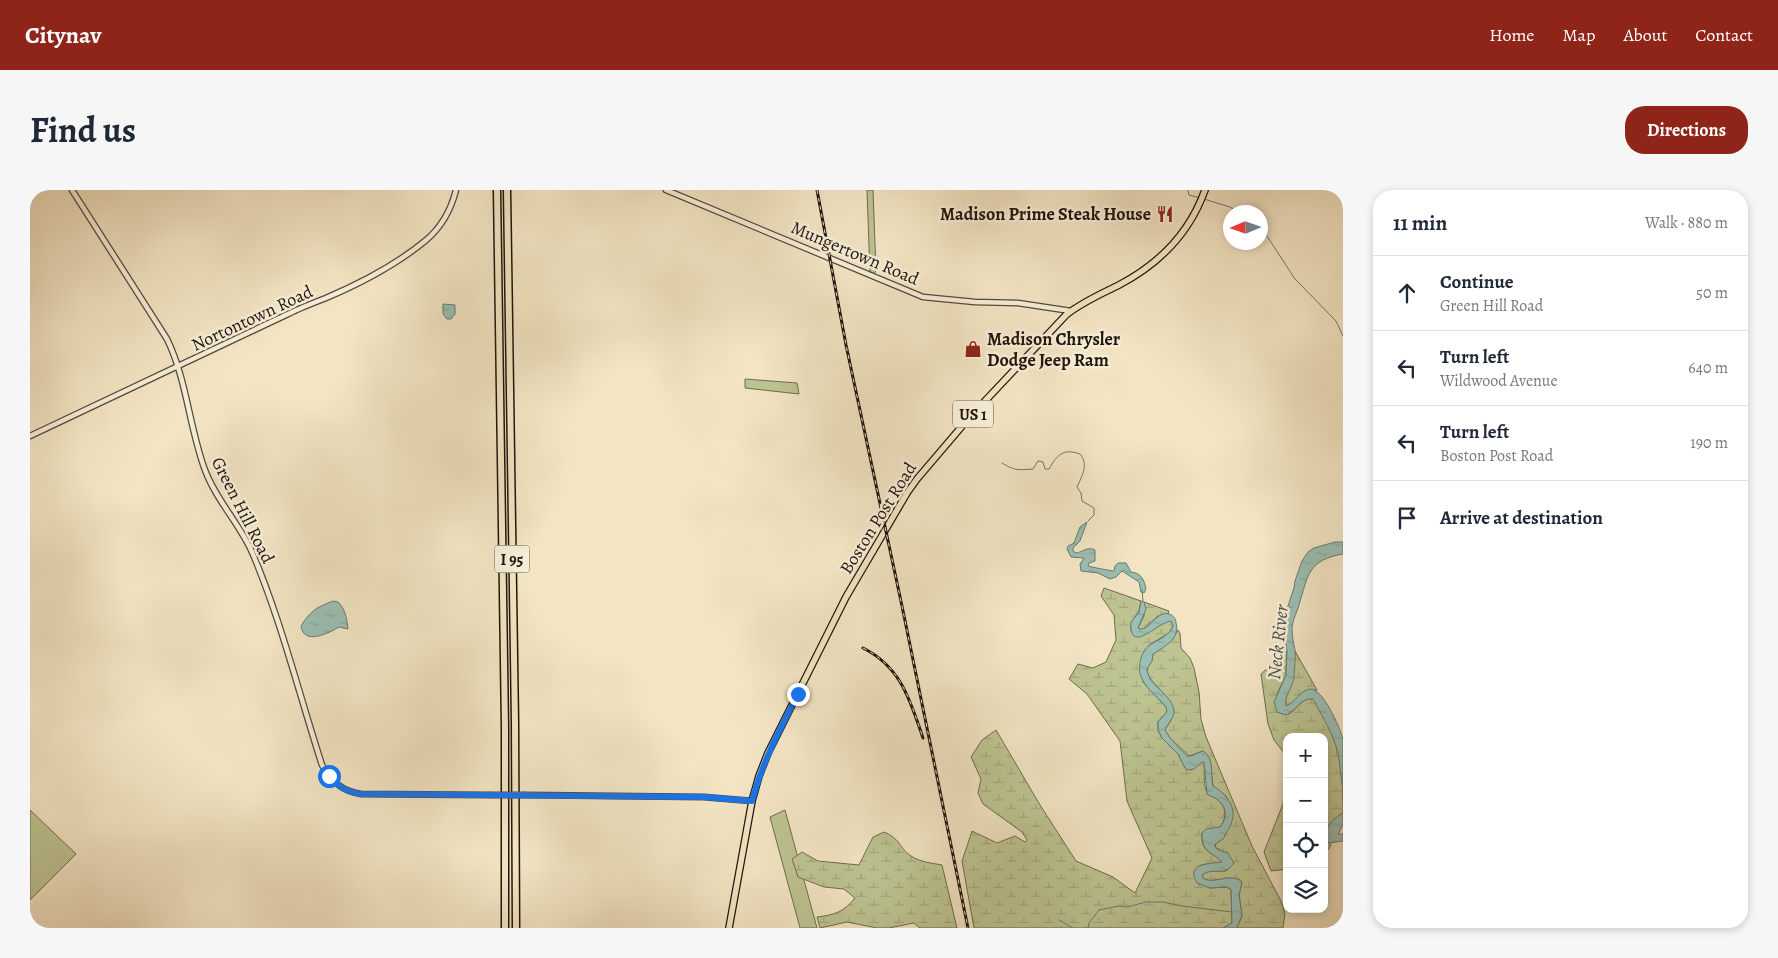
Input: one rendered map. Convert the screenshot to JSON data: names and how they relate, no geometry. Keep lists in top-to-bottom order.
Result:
{
  "streets": {
    "highway": ["I 95"],
    "main road": ["US 1", "Boston Post Road"],
    "street": ["Mungertown Road", "Nortontown Road", "Green Hill Road"]
  },
  "crossings": [
    ["Mungertown Road", "Boston Post Road"],
    ["Nortontown Road", "Green Hill Road"],
    ["Green Hill Road", "Boston Post Road"]
  ],
  "water": ["Neck River"],
  "places": {
    "restaurant": ["Madison Prime Steak House"],
    "shop": ["Madison Chrysler Dodge Jeep Ram"]
  },
  "north": "left",
  "page": {
    "header": "Citynav",
    "nav": [
      "Home",
      "Map",
      "About",
      "Contact"
    ],
    "title": "Find us",
    "buttons": "Directions",
    "heading": ["11 min", "Walk · 880 m"],
    "list": [
      ["Continue", "Green Hill Road", "50 m"],
      ["Turn left", "Wildwood Avenue", "640 m"],
      ["Turn left", "Boston Post Road", "190 m"],
      "Arrive at destination"
    ],
    "map_buttons": ["+", "−"]
  }
}
